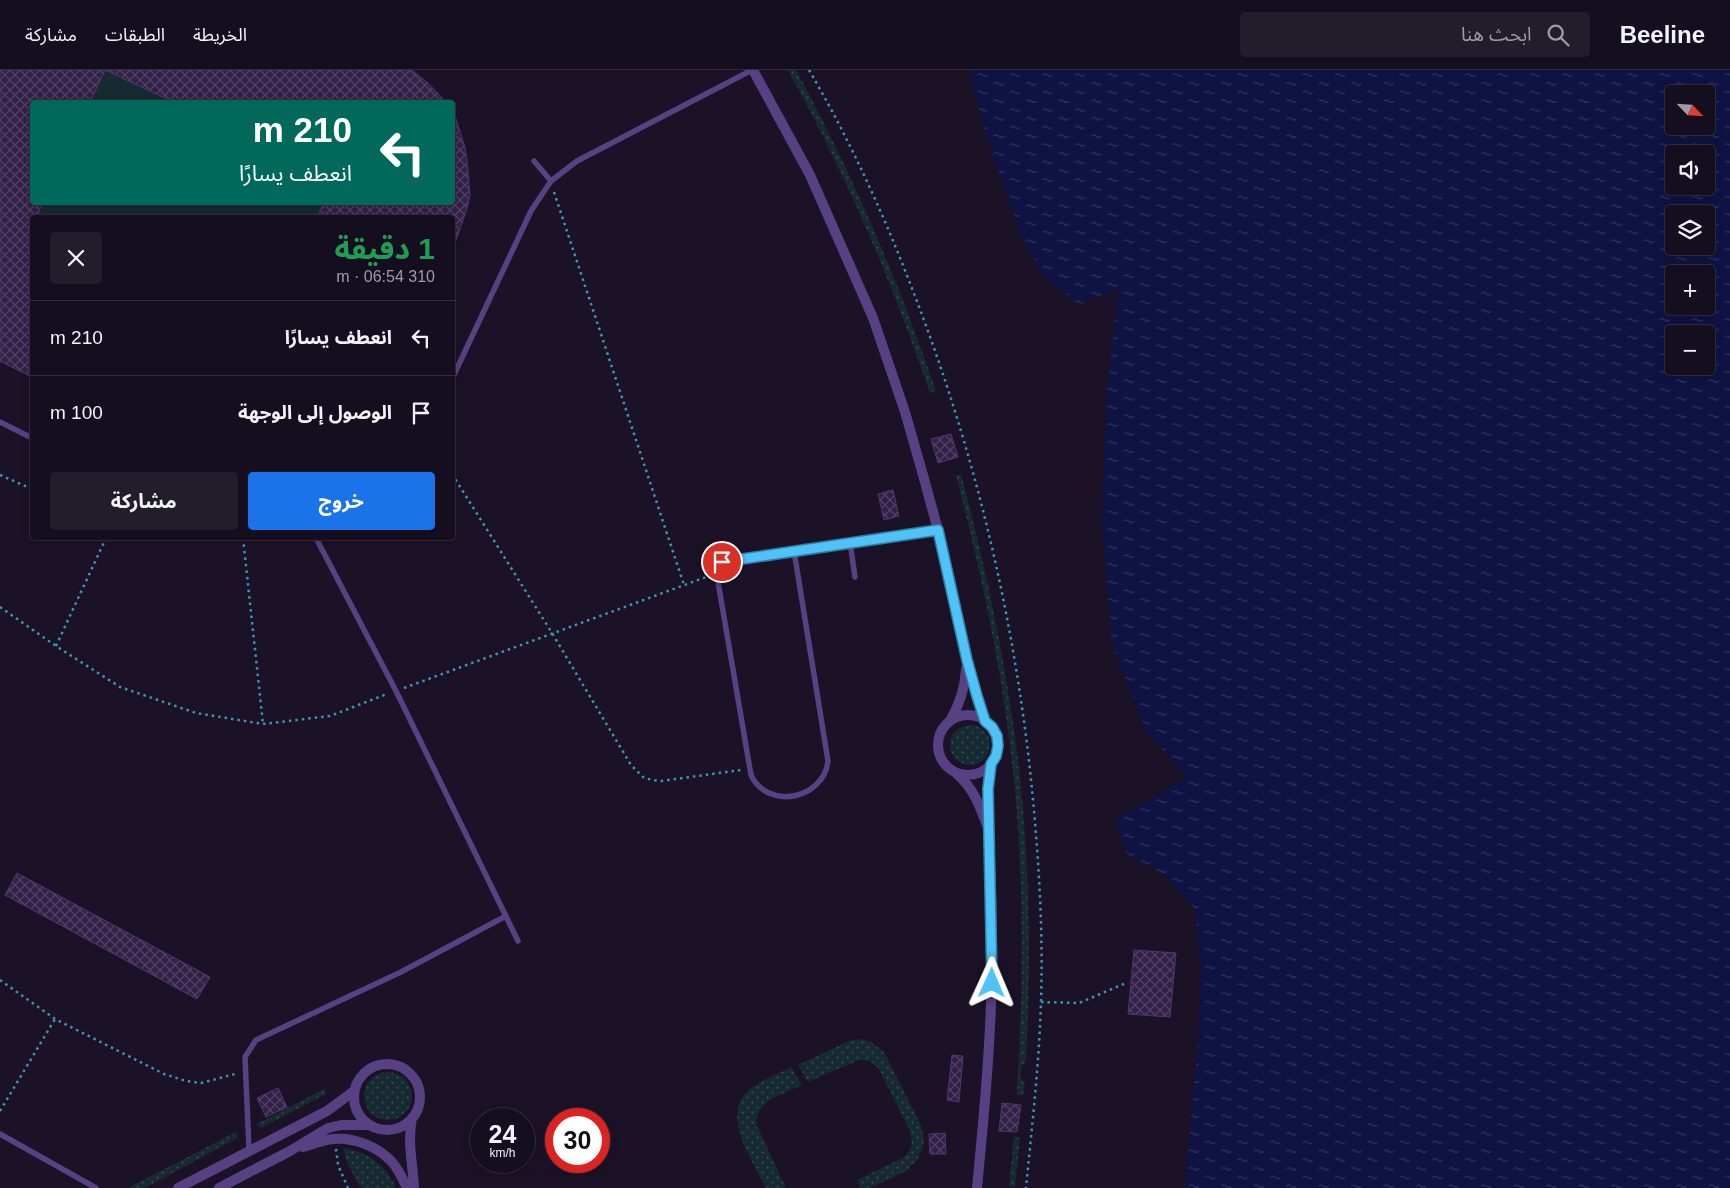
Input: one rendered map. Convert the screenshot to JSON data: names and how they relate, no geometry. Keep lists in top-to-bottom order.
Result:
{
  "north": "bottom right",
  "page": {
    "header": "Beeline",
    "search": "ابحث هنا",
    "nav": ["الخريطة", "الطبقات", "مشاركة"],
    "map_buttons": ["+", "−"],
    "turn": ["210 m", "انعطف يسارًا"],
    "heading": ["1 دقيقة", "310 m · 06:54"],
    "list": [
      {
        "name": "انعطف يسارًا",
        "value": "210 m"
      },
      {
        "name": "الوصول إلى الوجهة",
        "value": "100 m"
      }
    ],
    "buttons": ["خروج", "مشاركة"],
    "speed": "24 km/h",
    "limit": "30"
  }
}
